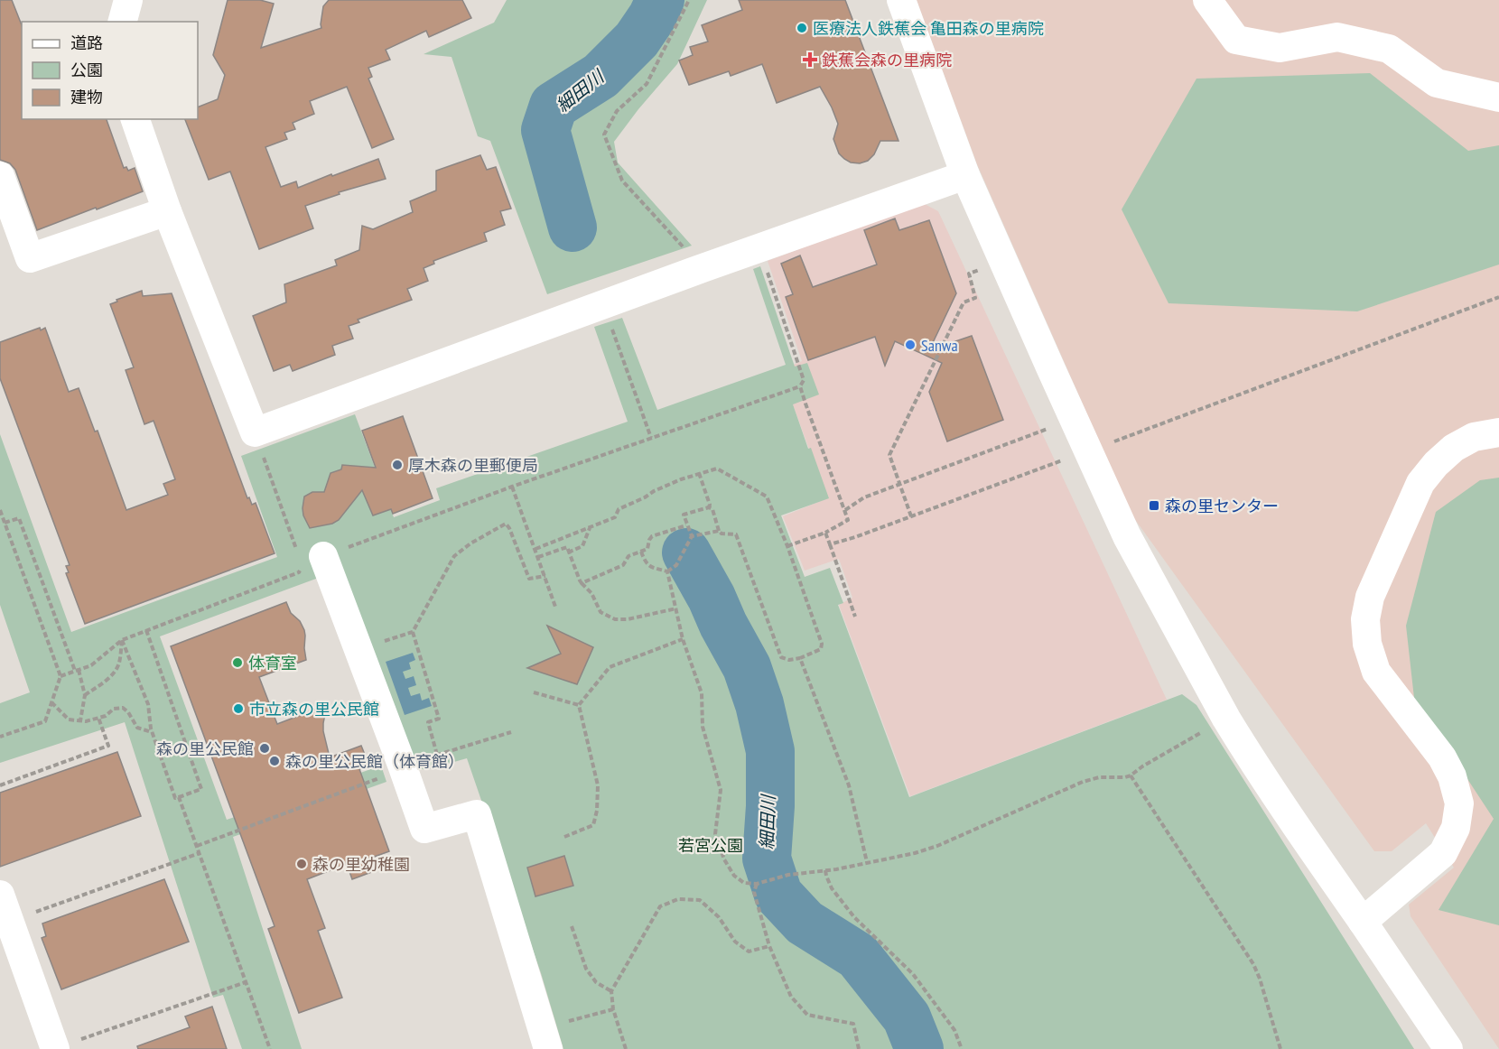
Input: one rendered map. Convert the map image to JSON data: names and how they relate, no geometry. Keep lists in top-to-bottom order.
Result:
{
  "water": ["細田川"],
  "parks": ["若宮公園"],
  "places": {
    "other": [
      "医療法人鉄蕉会 亀田森の里病院",
      "Sanwa",
      "厚木森の里郵便局",
      "体育室",
      "市立森の里公民館",
      "森の里公民館",
      "森の里公民館（体育館）",
      "森の里幼稚園"
    ],
    "health": ["鉄蕉会森の里病院"],
    "transit": ["森の里センター"]
  },
  "legend": ["道路", "公園", "建物"]
}
